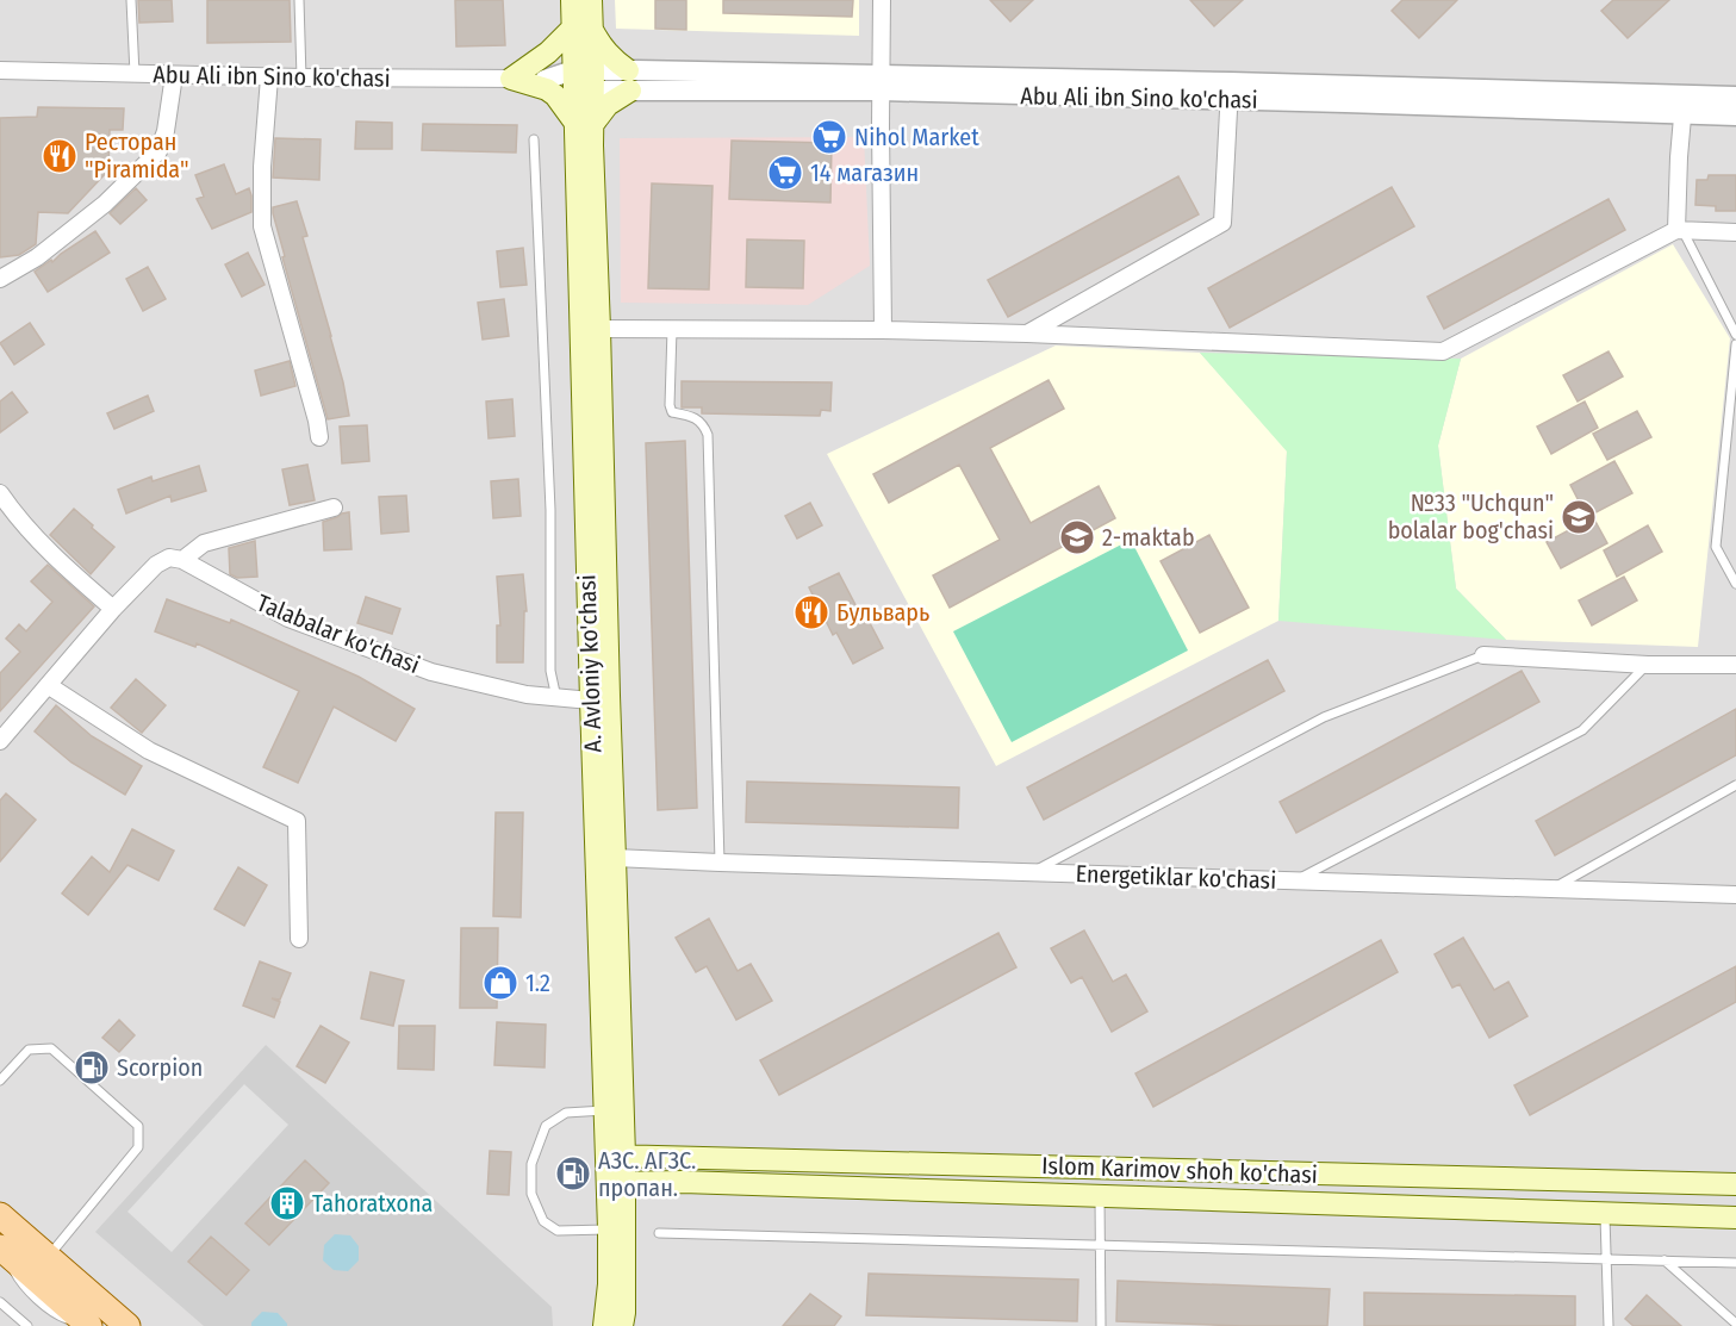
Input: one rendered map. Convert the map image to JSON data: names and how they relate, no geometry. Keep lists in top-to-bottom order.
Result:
{
  "streets": {
    "main road": ["A. Avloniy ko'chasi", "Islom Karimov shoh ko'chasi"],
    "street": ["Abu Ali ibn Sino ko'chasi", "Talabalar ko'chasi", "Energetiklar ko'chasi"]
  },
  "crossings": [
    ["Abu Ali ibn Sino ko'chasi", "A. Avloniy ko'chasi"],
    ["Talabalar ko'chasi", "A. Avloniy ko'chasi"],
    ["A. Avloniy ko'chasi", "Energetiklar ko'chasi"],
    ["A. Avloniy ko'chasi", "Islom Karimov shoh ko'chasi"]
  ],
  "places": {
    "supermarket": ["Nihol Market", "14 магазин"],
    "restaurant": ["Ресторан \"Piramida\"", "Бульварь"],
    "school or university": ["№33 \"Uchqun\" bolalar bog'chasi", "2-maktab"],
    "shop": ["1.2"],
    "fuel station": ["Scorpion", "АЗС. АГЗС. пропан."],
    "building": ["Tahoratxona"]
  }
}
